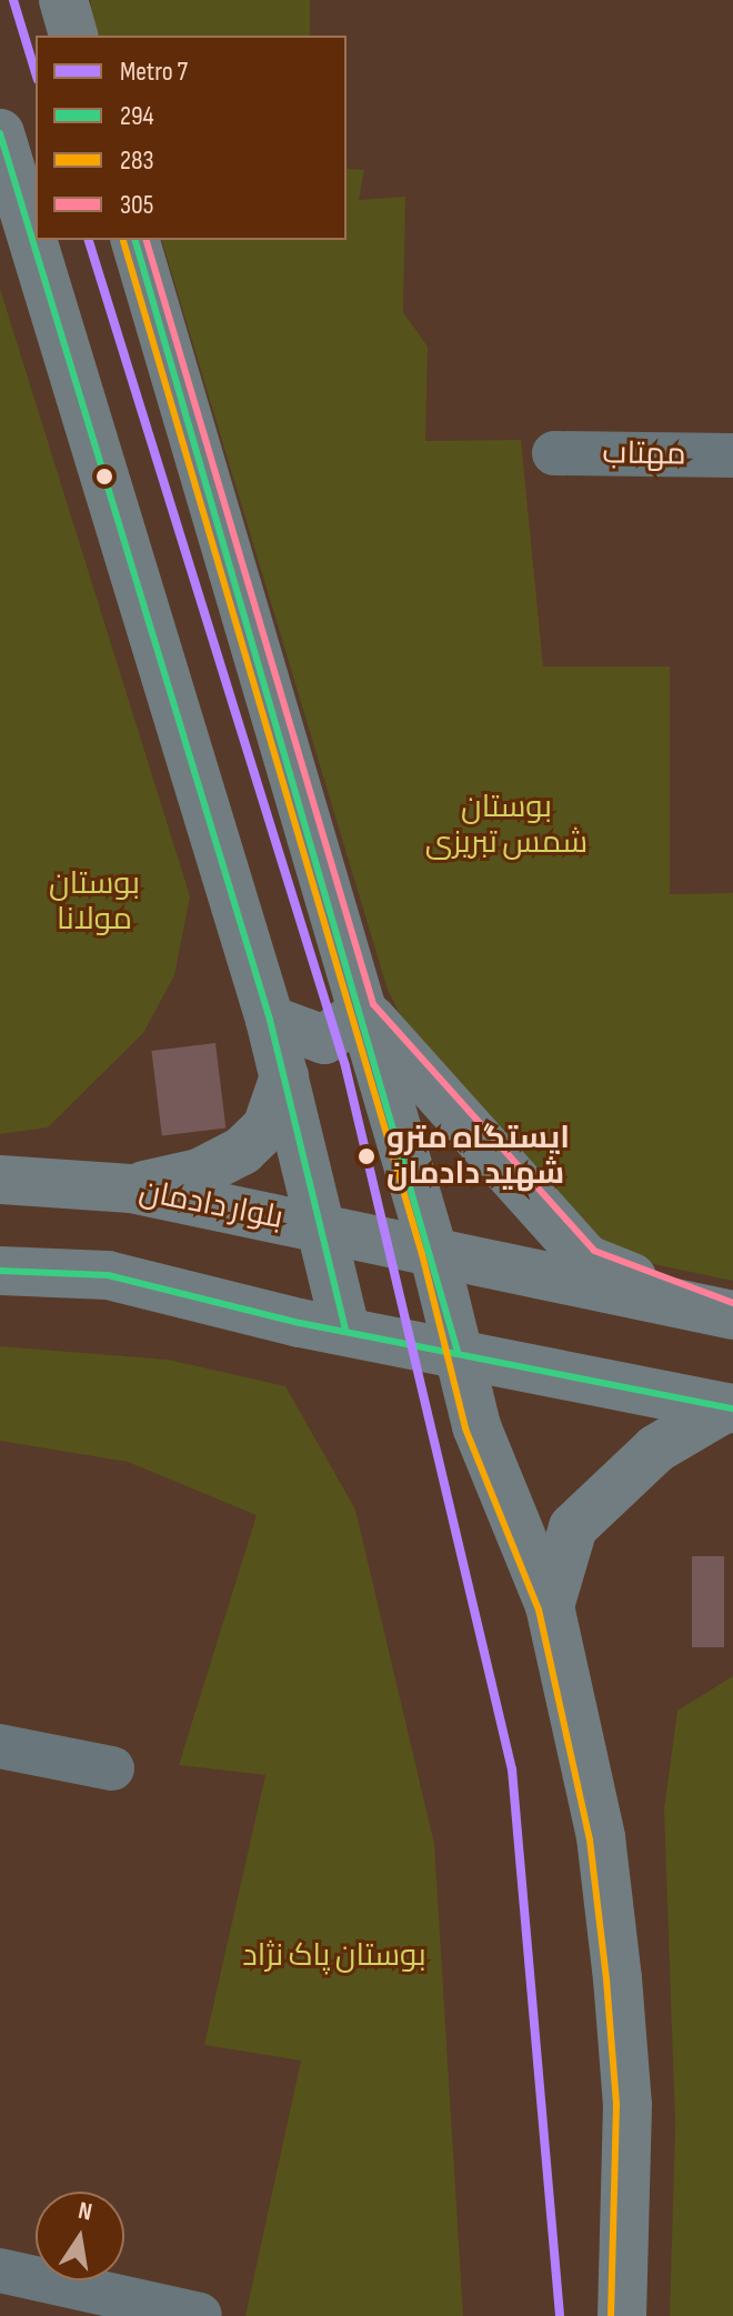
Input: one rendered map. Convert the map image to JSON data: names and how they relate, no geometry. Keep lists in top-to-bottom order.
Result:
{
  "streets": {
    "main road": ["بلوار دادمان"],
    "street": ["مهتاب"]
  },
  "parks": ["بوستان شمس تبریزی", "بوستان مولانا", "بوستان پاک نژاد"],
  "places": ["ایستگاه مترو شهید دادمان"],
  "lines": [
    "metro line 7",
    "transit line 294",
    "transit line 305",
    "transit line 283"
  ],
  "legend": [
    "Metro 7",
    "294",
    "283",
    "305"
  ],
  "north": "top"
}
